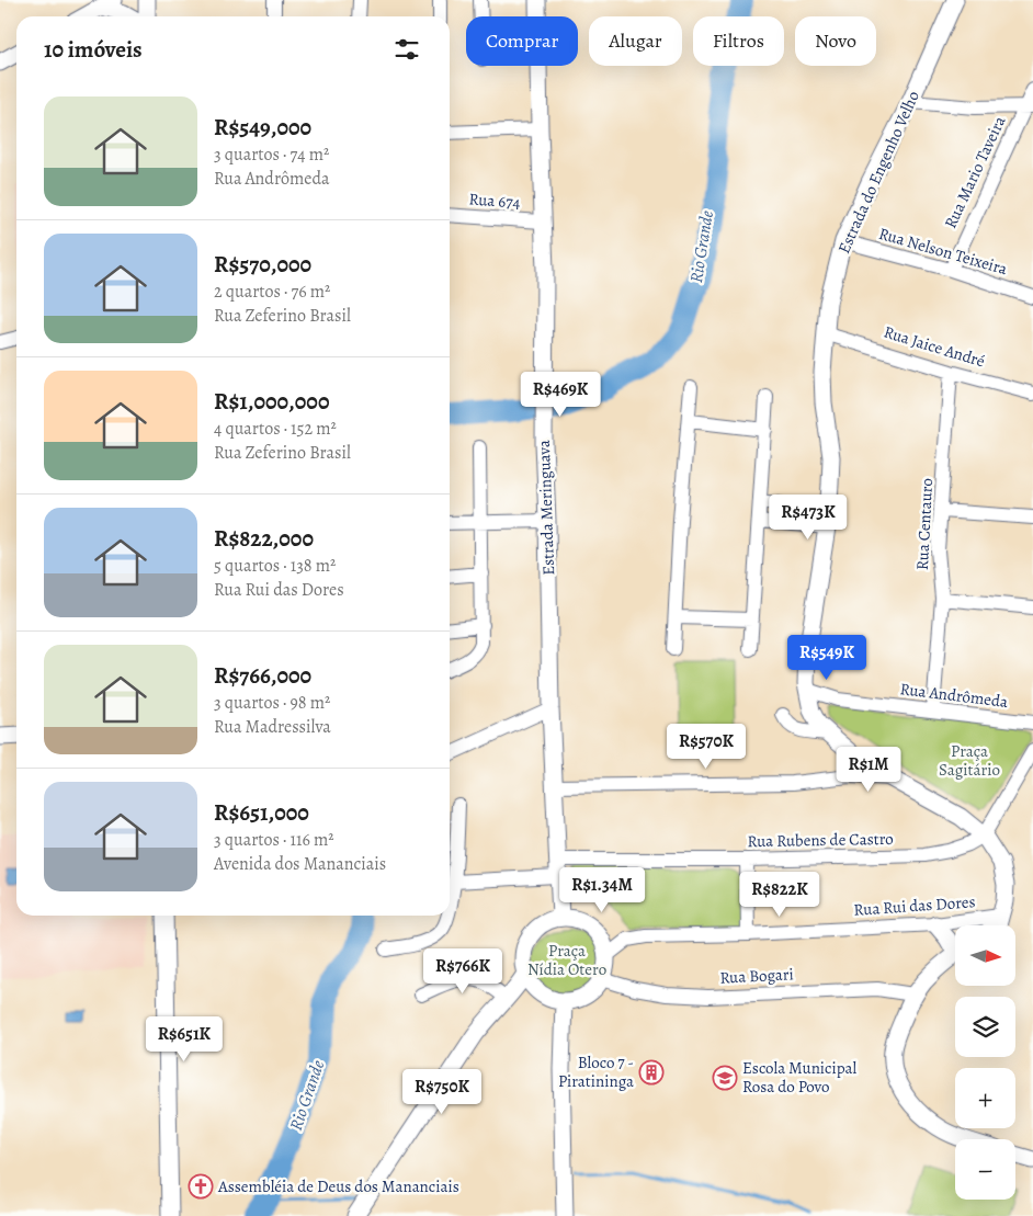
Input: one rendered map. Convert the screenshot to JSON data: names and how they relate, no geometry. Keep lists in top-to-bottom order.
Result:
{
  "streets": {
    "street": [
      "Estrada do Engenho Velho",
      "Rua Mario Taveira",
      "Rua 674",
      "Rua Nelson Teixeira",
      "Rua Jaice André",
      "Estrada Meringuava",
      "Rua Centauro",
      "Rua Andrômeda",
      "Rua Rubens de Castro",
      "Rua Rui das Dores",
      "Rua Bogari"
    ]
  },
  "crossings": [
    ["Estrada do Engenho Velho", "Rua Nelson Teixeira"],
    ["Estrada do Engenho Velho", "Rua Jaice André"],
    ["Estrada do Engenho Velho", "Rua Andrômeda"],
    ["Estrada do Engenho Velho", "Rua Rubens de Castro"],
    ["Estrada do Engenho Velho", "Rua Rui das Dores"],
    ["Rua Mario Taveira", "Rua Nelson Teixeira"],
    ["Rua 674", "Estrada Meringuava"],
    ["Rua Jaice André", "Rua Centauro"],
    ["Estrada Meringuava", "Rua Rubens de Castro"],
    ["Estrada Meringuava", "Rua Rui das Dores"],
    ["Estrada Meringuava", "Rua Bogari"],
    ["Rua Centauro", "Rua Andrômeda"],
    ["Rua Rui das Dores", "Rua Bogari"]
  ],
  "water": ["Rio Grande"],
  "parks": ["Praça Sagitário", "Praça Nídia Otero"],
  "places": {
    "building": ["Bloco 7 - Piratininga"],
    "school or university": ["Escola Municipal Rosa do Povo"],
    "church": ["Assembléia de Deus dos Mananciais"]
  },
  "north": "right",
  "page": {
    "chip": [
      "Comprar",
      "Alugar",
      "Filtros",
      "Novo"
    ],
    "heading": "10 imóveis",
    "list": [
      {
        "name": "R$549,000",
        "note": "3 quartos · 74 m² · Rua Andrômeda"
      },
      {
        "name": "R$570,000",
        "note": "2 quartos · 76 m² · Rua Zeferino Brasil"
      },
      {
        "name": "R$1,000,000",
        "note": "4 quartos · 152 m² · Rua Zeferino Brasil"
      },
      {
        "name": "R$822,000",
        "note": "5 quartos · 138 m² · Rua Rui das Dores"
      },
      {
        "name": "R$766,000",
        "note": "3 quartos · 98 m² · Rua Madressilva"
      },
      {
        "name": "R$651,000",
        "note": "3 quartos · 116 m² · Avenida dos Mananciais"
      }
    ],
    "price": [
      "R$469K",
      "R$473K",
      "R$549K",
      "R$570K",
      "R$1M",
      "R$1.34M",
      "R$822K",
      "R$766K",
      "R$651K",
      "R$750K"
    ],
    "map_buttons": ["+", "−"]
  }
}
